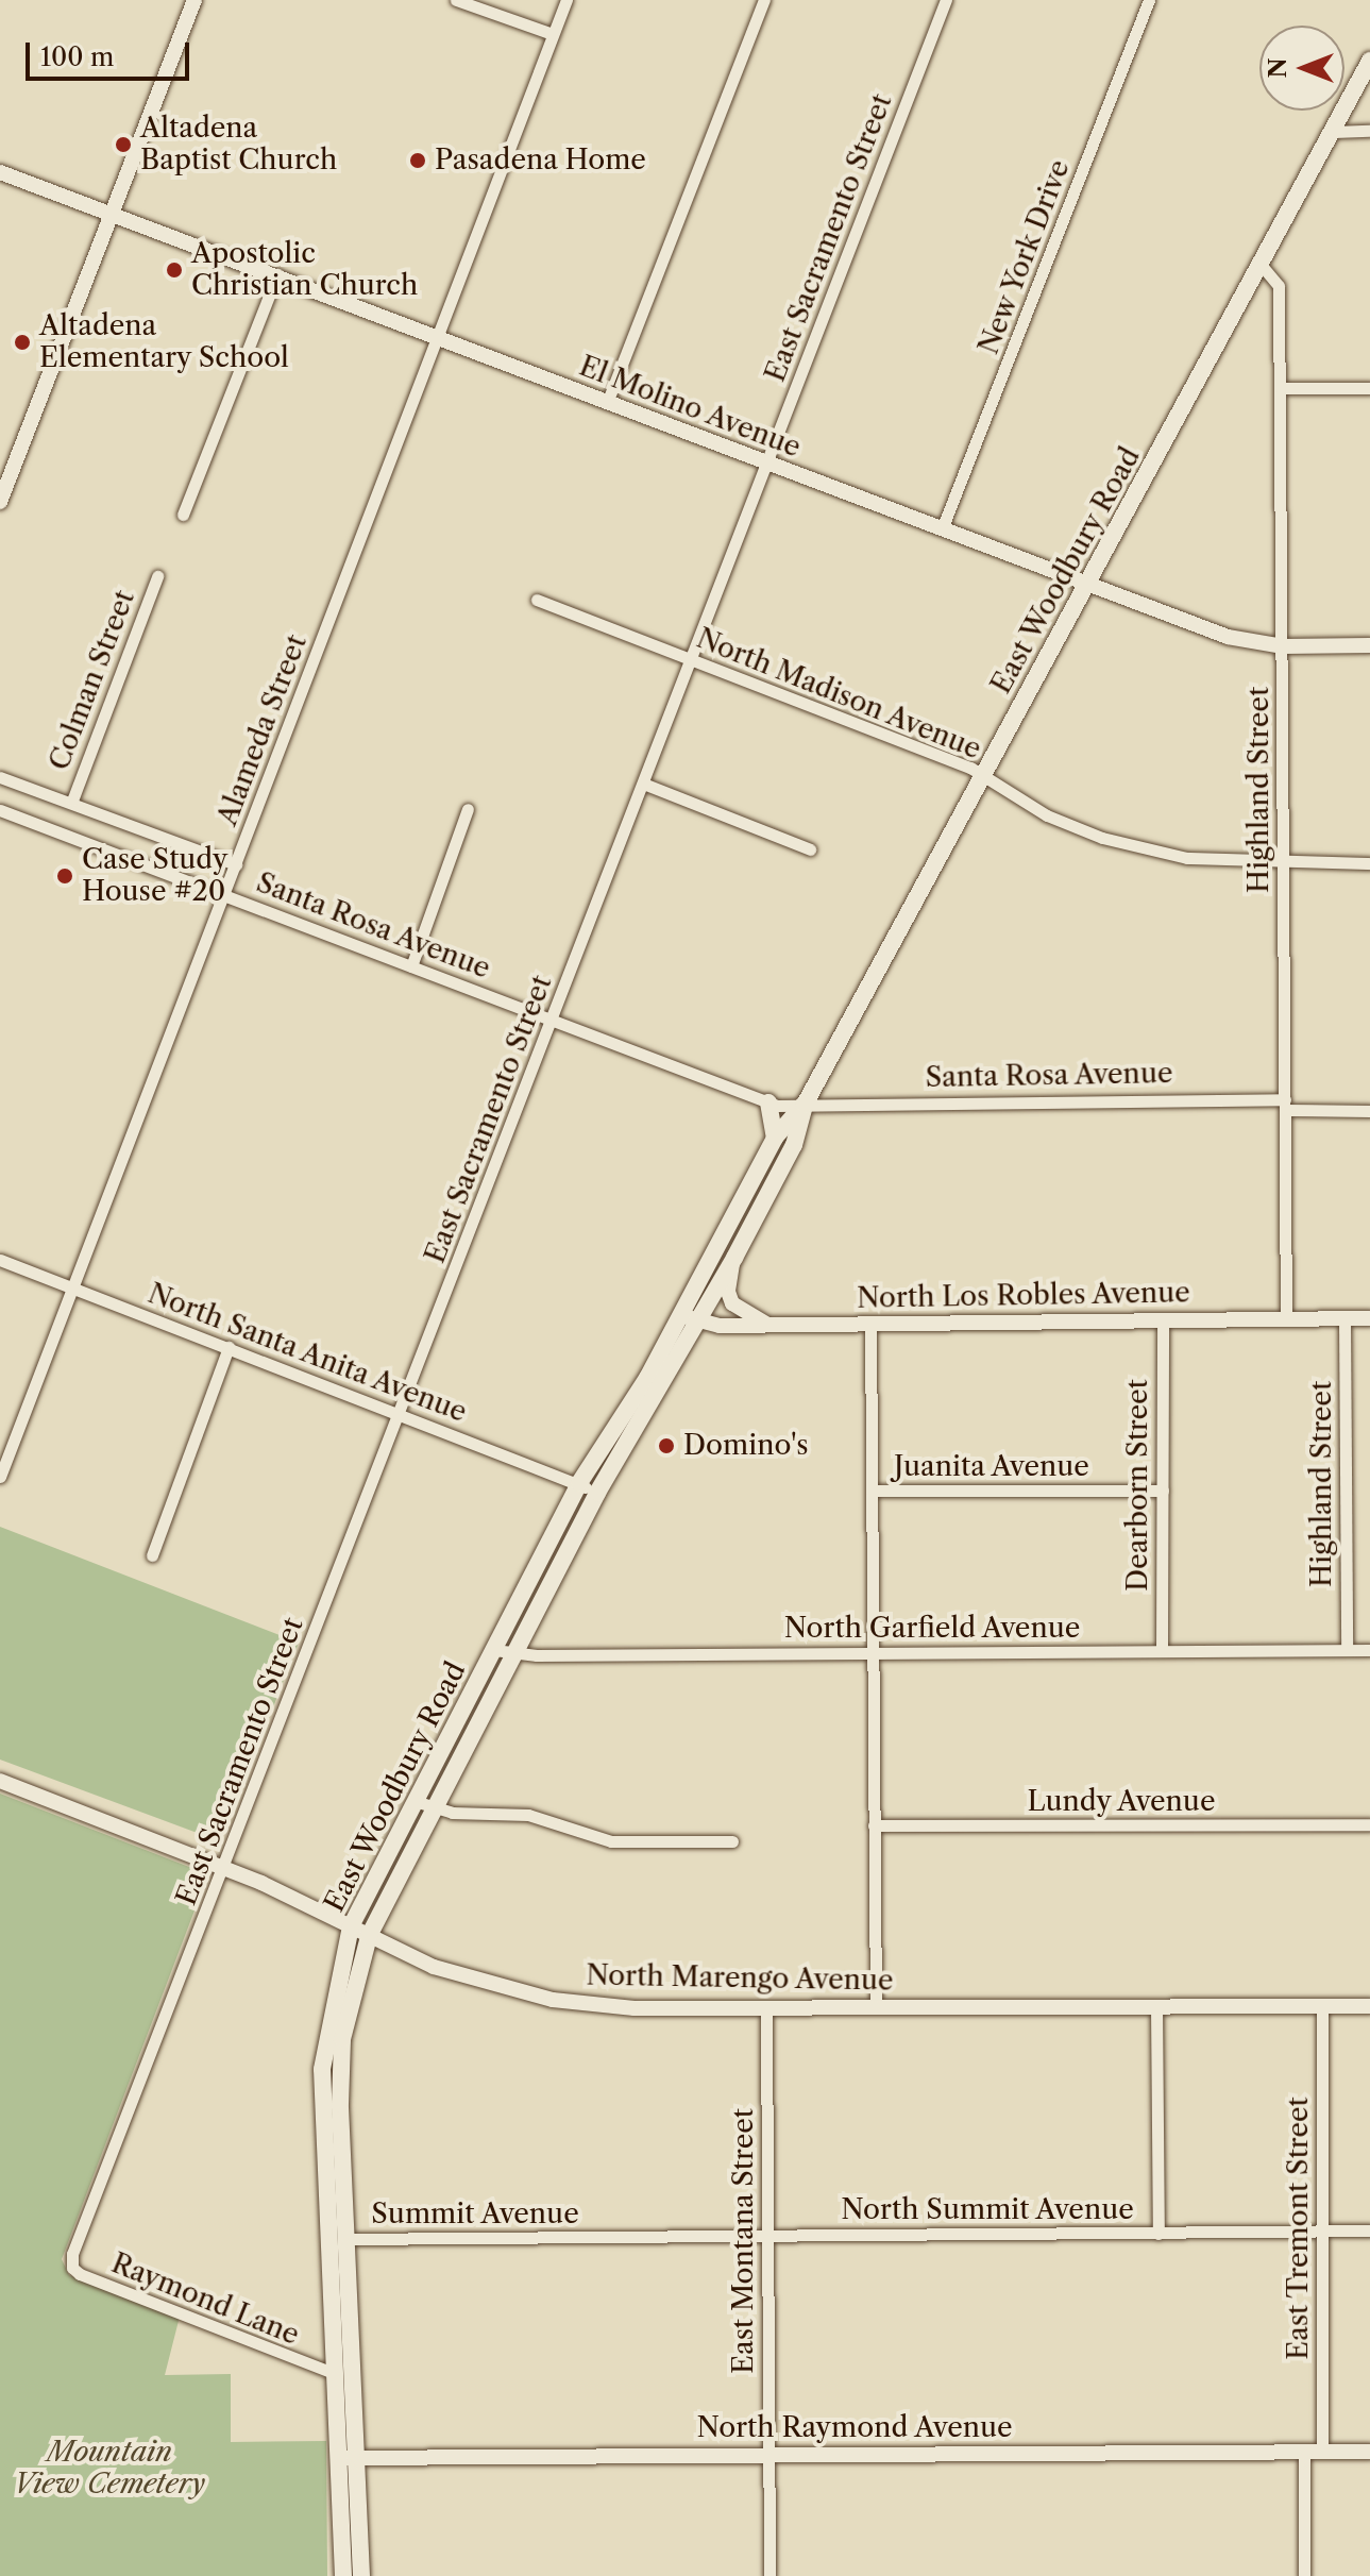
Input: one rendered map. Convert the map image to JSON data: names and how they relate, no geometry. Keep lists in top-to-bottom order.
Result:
{
  "streets": {
    "main road": ["East Woodbury Road"],
    "street": [
      "East Sacramento Street",
      "New York Drive",
      "El Molino Avenue",
      "Colman Street",
      "North Madison Avenue",
      "Alameda Street",
      "Highland Street",
      "Santa Rosa Avenue",
      "North Los Robles Avenue",
      "North Santa Anita Avenue",
      "Juanita Avenue",
      "Dearborn Street",
      "North Garfield Avenue",
      "Lundy Avenue",
      "North Marengo Avenue",
      "North Summit Avenue",
      "Summit Avenue",
      "East Tremont Street",
      "East Montana Street",
      "Raymond Lane",
      "North Raymond Avenue"
    ]
  },
  "crossings": [
    ["East Sacramento Street", "El Molino Avenue"],
    ["East Sacramento Street", "North Madison Avenue"],
    ["East Sacramento Street", "Santa Rosa Avenue"],
    ["East Sacramento Street", "North Santa Anita Avenue"],
    ["East Sacramento Street", "North Marengo Avenue"],
    ["East Sacramento Street", "Raymond Lane"],
    ["New York Drive", "El Molino Avenue"],
    ["El Molino Avenue", "East Woodbury Road"],
    ["El Molino Avenue", "Alameda Street"],
    ["El Molino Avenue", "Highland Street"],
    ["East Woodbury Road", "North Madison Avenue"],
    ["East Woodbury Road", "Highland Street"],
    ["East Woodbury Road", "Santa Rosa Avenue"],
    ["East Woodbury Road", "North Los Robles Avenue"],
    ["East Woodbury Road", "North Santa Anita Avenue"],
    ["East Woodbury Road", "North Garfield Avenue"],
    ["East Woodbury Road", "North Marengo Avenue"],
    ["East Woodbury Road", "Summit Avenue"],
    ["East Woodbury Road", "Raymond Lane"],
    ["East Woodbury Road", "North Raymond Avenue"],
    ["Colman Street", "Santa Rosa Avenue"],
    ["North Madison Avenue", "Highland Street"],
    ["Alameda Street", "Santa Rosa Avenue"],
    ["Alameda Street", "North Santa Anita Avenue"],
    ["Highland Street", "Santa Rosa Avenue"],
    ["Highland Street", "North Los Robles Avenue"],
    ["Highland Street", "North Garfield Avenue"],
    ["North Los Robles Avenue", "Dearborn Street"],
    ["Juanita Avenue", "Dearborn Street"],
    ["Dearborn Street", "North Garfield Avenue"],
    ["North Marengo Avenue", "East Tremont Street"],
    ["North Marengo Avenue", "East Montana Street"],
    ["North Summit Avenue", "Summit Avenue"],
    ["North Summit Avenue", "East Tremont Street"],
    ["North Summit Avenue", "East Montana Street"],
    ["East Tremont Street", "North Raymond Avenue"],
    ["East Montana Street", "North Raymond Avenue"]
  ],
  "parks": ["Mountain View Cemetery"],
  "places": [
    "Altadena Baptist Church",
    "Pasadena Home",
    "Apostolic Christian Church",
    "Altadena Elementary School",
    "Case Study House #20",
    "Domino's"
  ],
  "scale_bar": "100 m",
  "north": "left"
}
